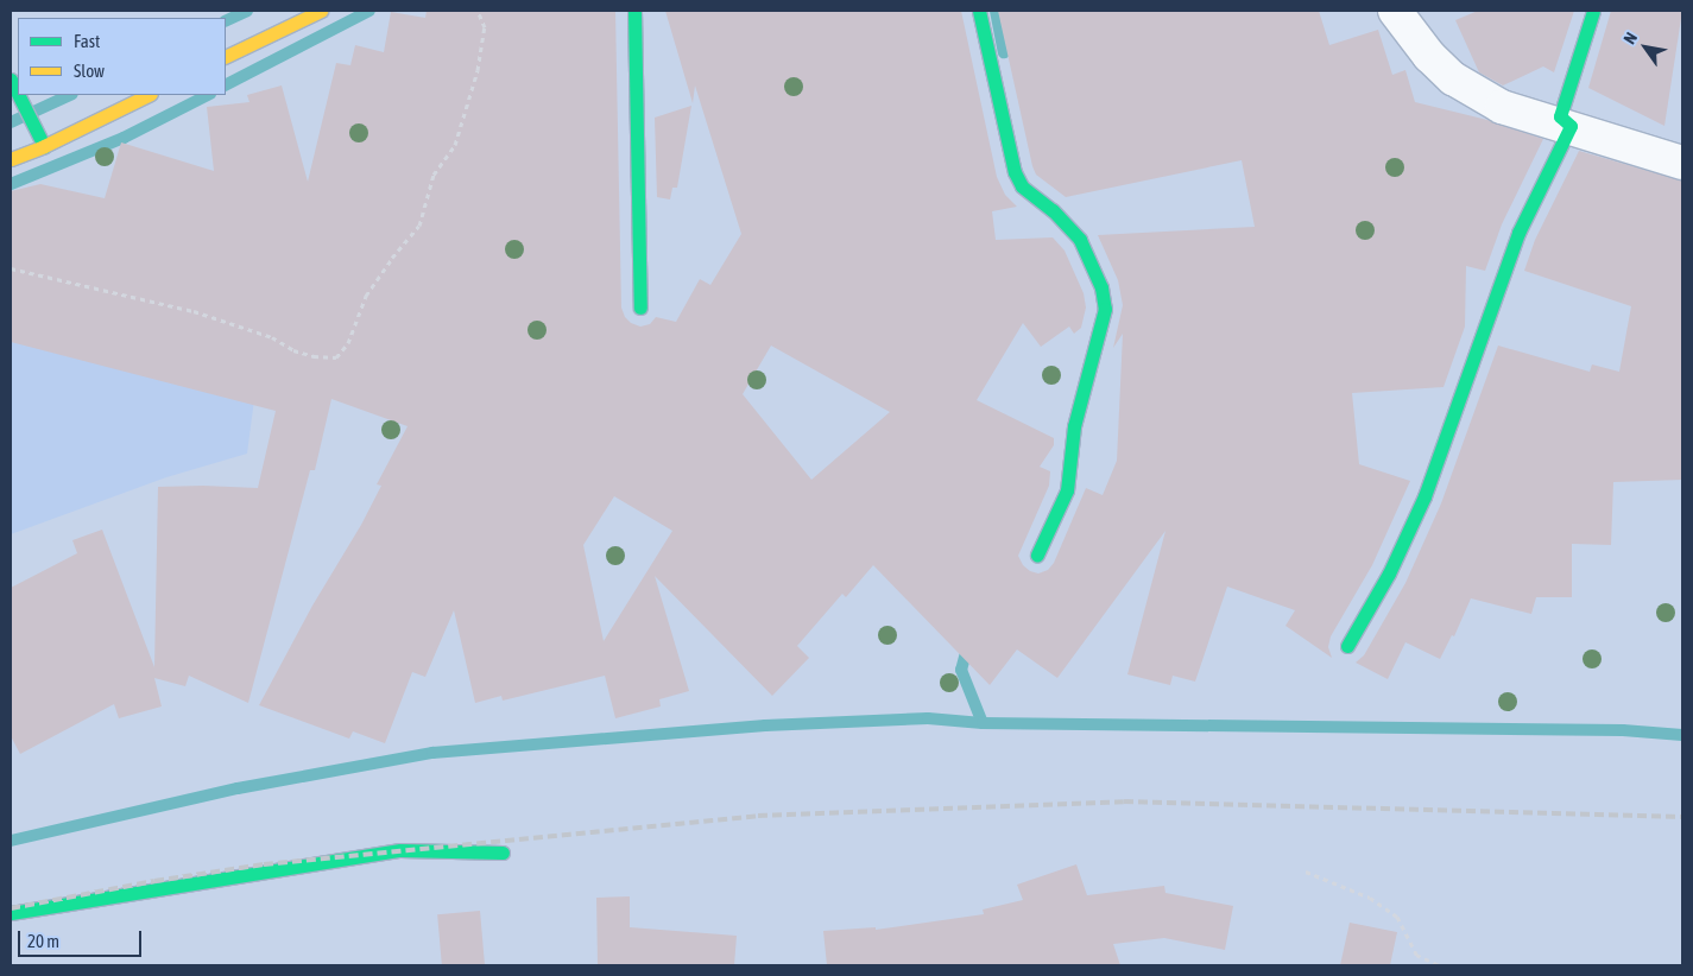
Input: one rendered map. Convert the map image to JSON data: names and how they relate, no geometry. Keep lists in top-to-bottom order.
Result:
{
  "legend": ["Fast", "Slow"],
  "scale_bar": "20 m",
  "north": "top left"
}
